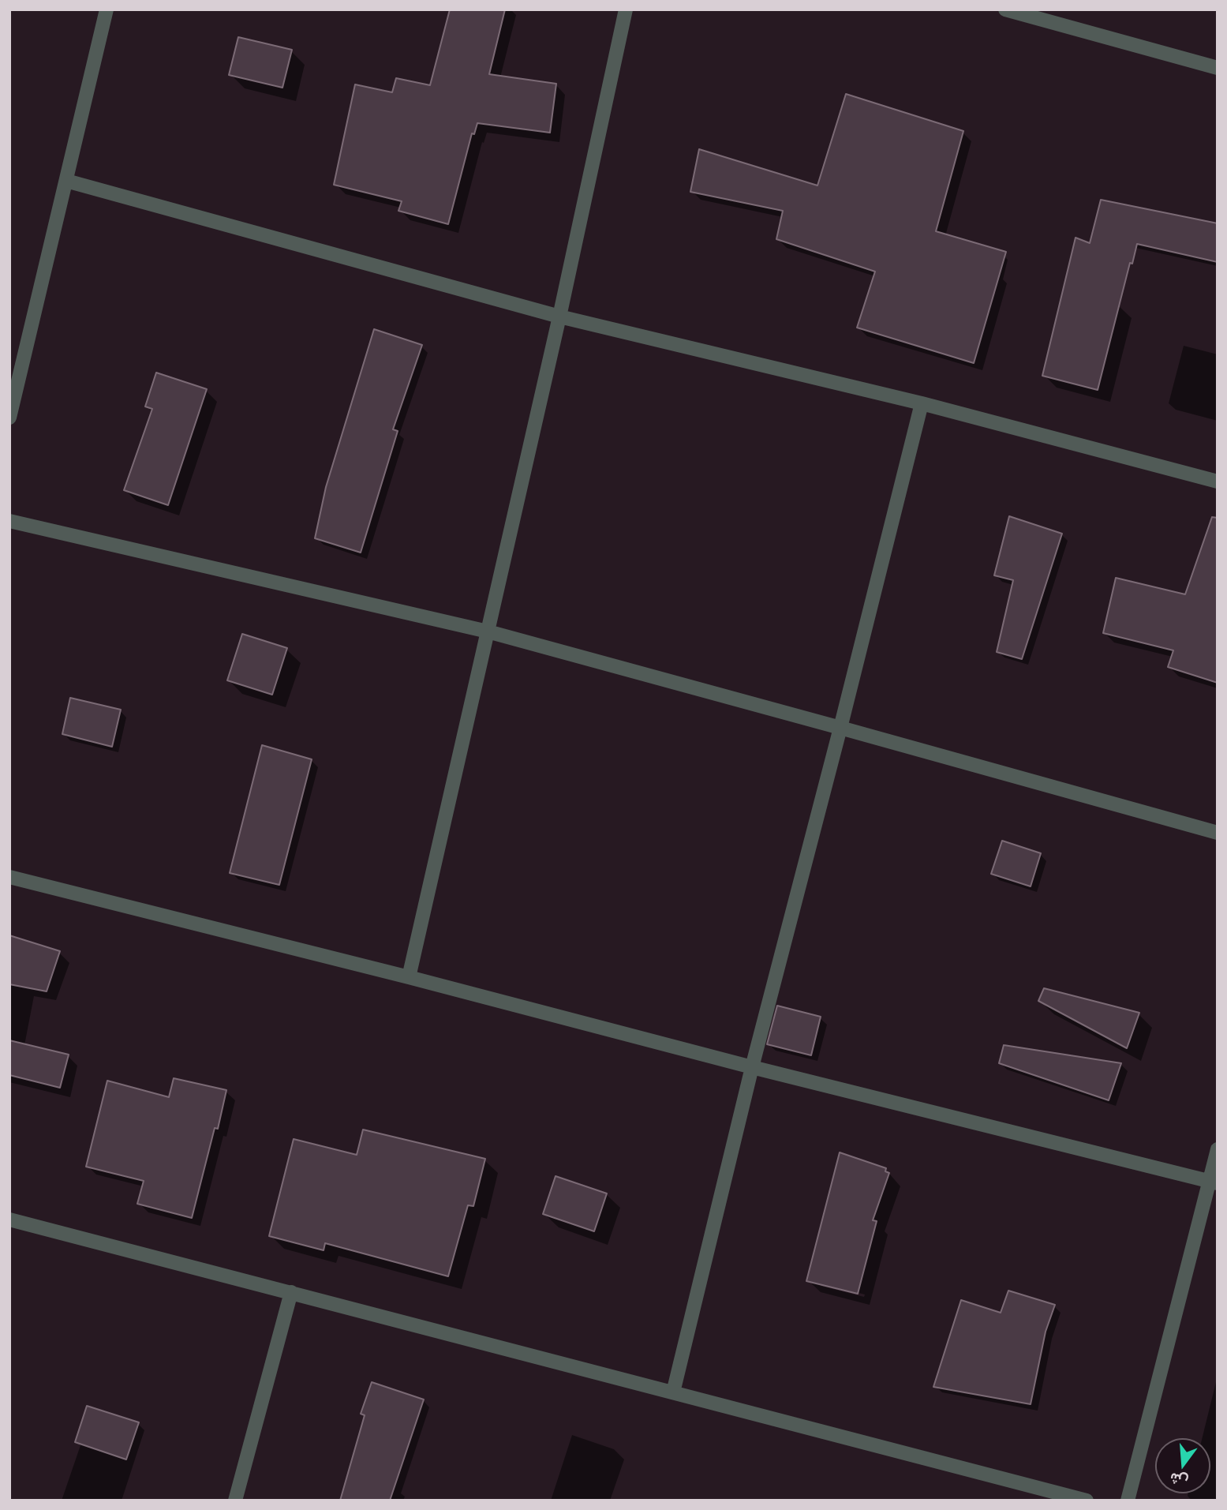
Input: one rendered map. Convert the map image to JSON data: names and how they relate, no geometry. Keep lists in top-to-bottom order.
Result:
{
  "north": "bottom"
}
